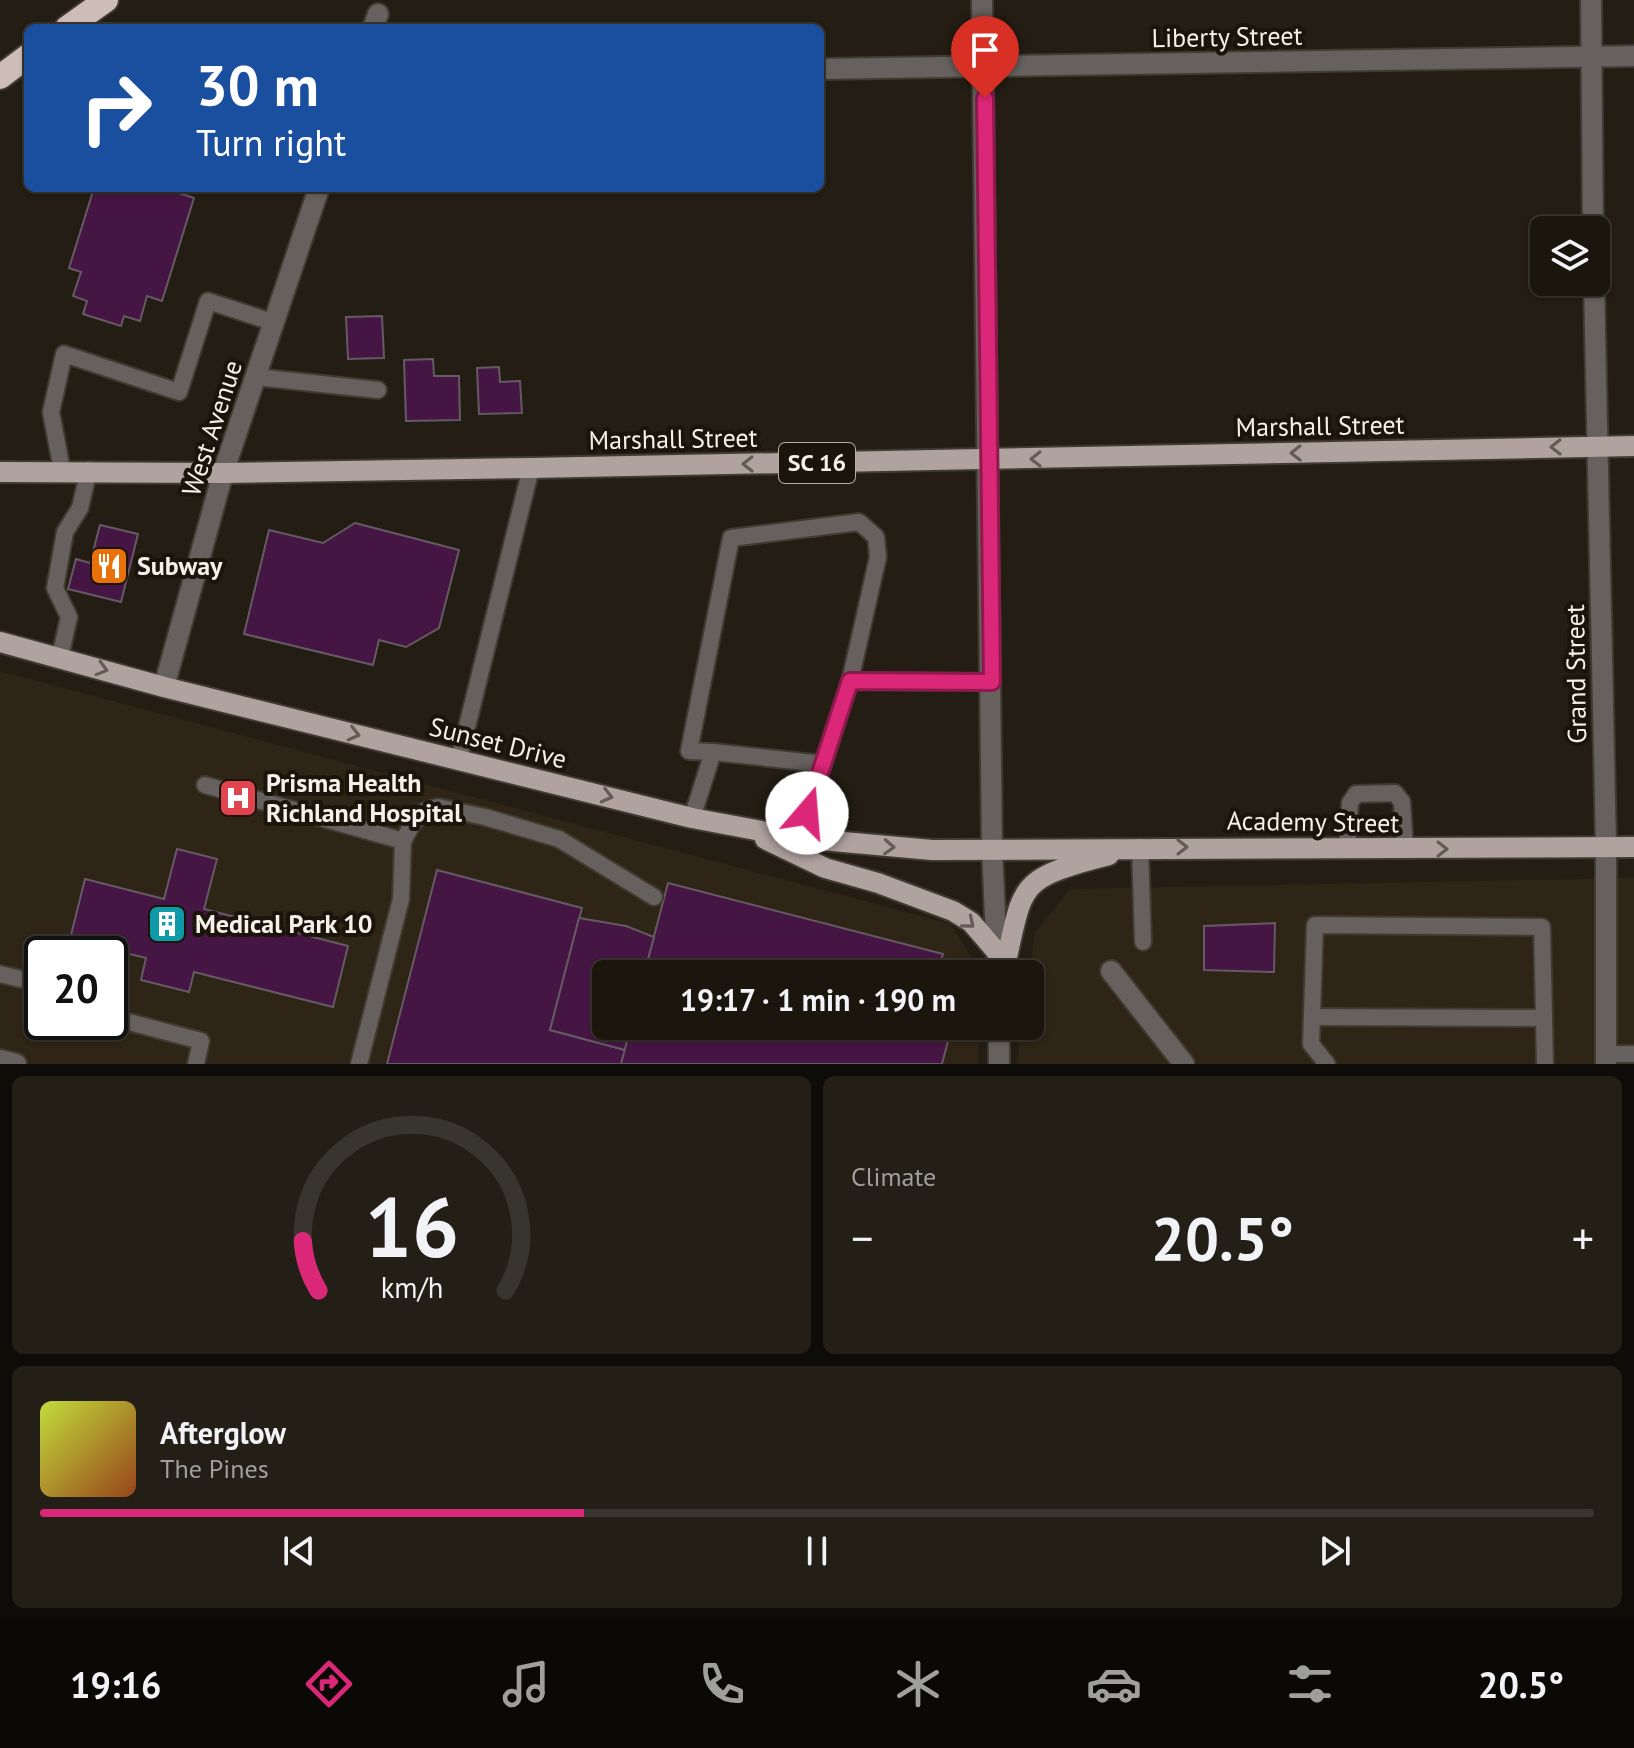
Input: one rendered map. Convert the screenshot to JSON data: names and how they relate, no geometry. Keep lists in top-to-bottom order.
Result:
{
  "streets": {
    "main road": [
      "Marshall Street",
      "SC 16",
      "Sunset Drive",
      "Academy Street"
    ],
    "street": ["Liberty Street", "West Avenue", "Grand Street"]
  },
  "crossings": [
    ["Marshall Street", "West Avenue"],
    ["Marshall Street", "Grand Street"],
    ["West Avenue", "Sunset Drive"],
    ["Grand Street", "Academy Street"],
    ["Sunset Drive", "Academy Street"]
  ],
  "one_way": ["Marshall Street", "Sunset Drive", "Academy Street"],
  "places": {
    "restaurant": ["Subway"],
    "hospital": ["Prisma Health Richland Hospital"],
    "building": ["Medical Park 10"]
  },
  "page": {
    "turn": ["30 m", "Turn right"],
    "limit": "20",
    "trip": "19:17 · 1 min · 190 m",
    "tile": "Climate",
    "heat": ["−", "20.5°", "+"],
    "song": ["Afterglow", "The Pines"],
    "tabs": ["19:16", "20.5°"],
    "gauge": ["16", "km/h"]
  }
}
